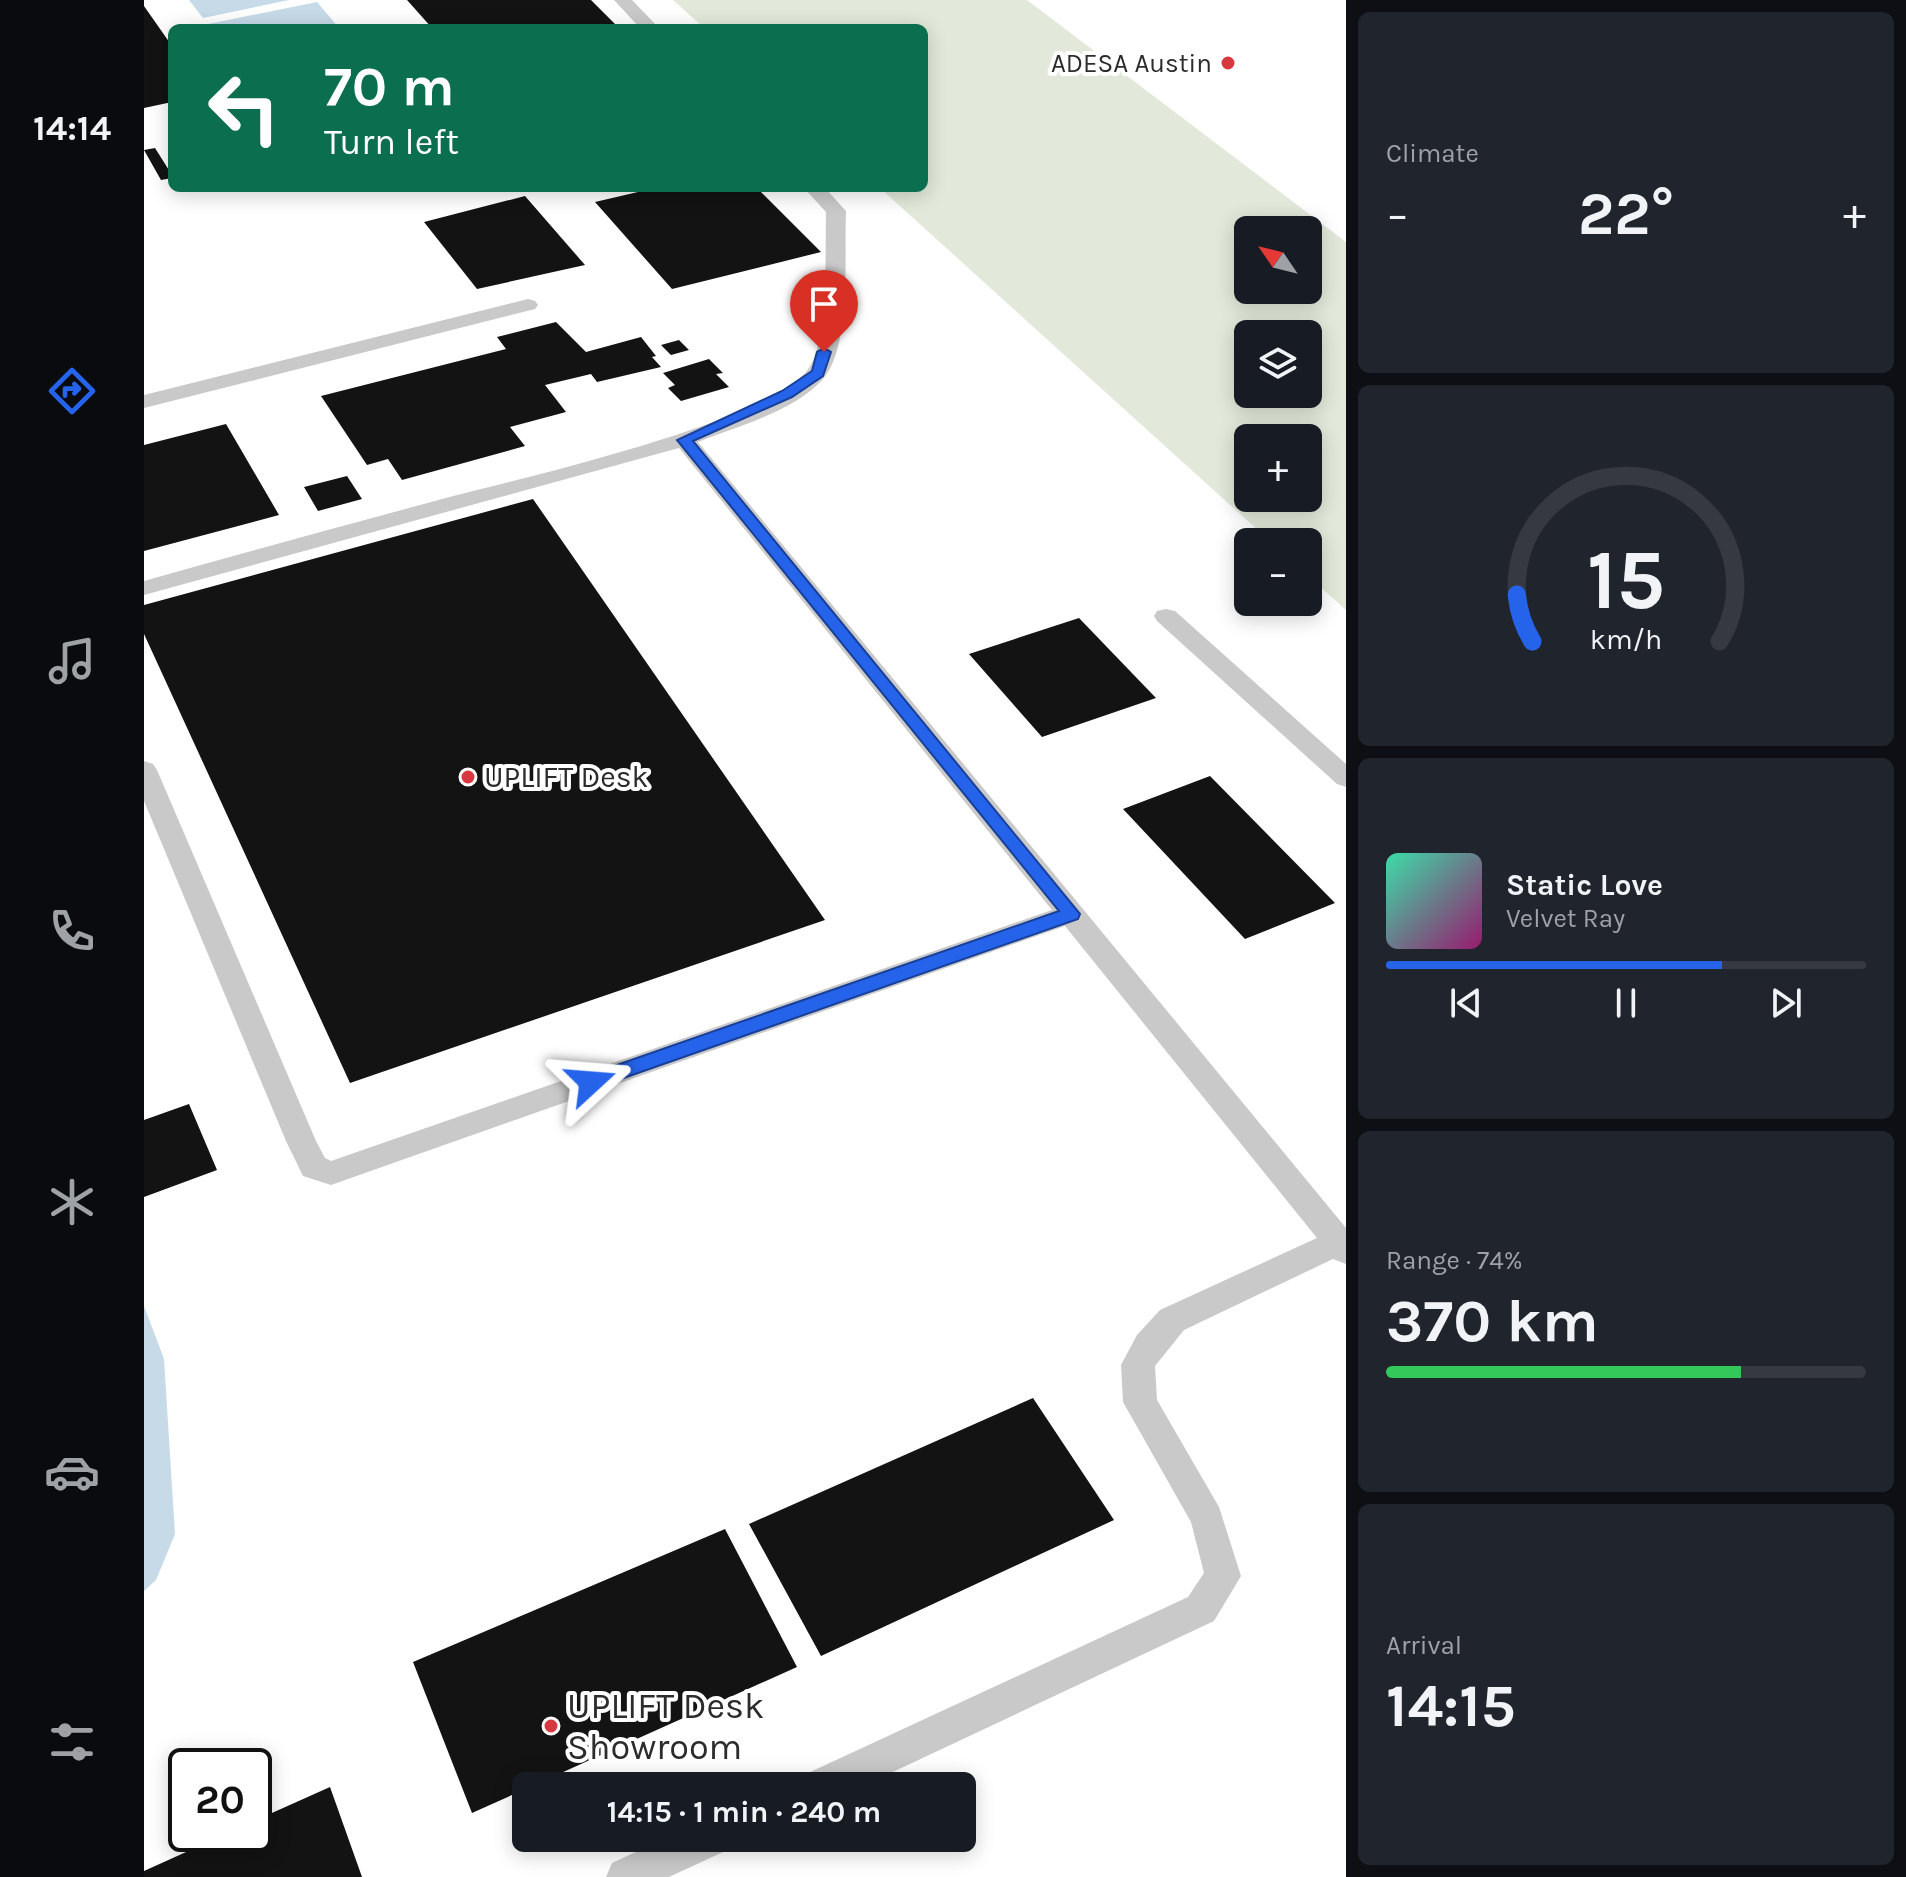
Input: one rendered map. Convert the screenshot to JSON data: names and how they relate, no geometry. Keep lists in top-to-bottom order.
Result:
{
  "places": ["ADESA Austin", "UPLIFT Desk", "UPLIFT Desk Showroom"],
  "north": "top left",
  "page": {
    "tabs": "14:14",
    "tile": [
      "Climate",
      ["Range · 74%", "370 km"],
      ["Arrival", "14:15"]
    ],
    "turn": ["70 m", "Turn left"],
    "heat": ["−", "22°", "+"],
    "map_buttons": ["+", "−"],
    "song": ["Static Love", "Velvet Ray"],
    "limit": "20",
    "trip": "14:15 · 1 min · 240 m",
    "gauge": ["15", "km/h"]
  }
}
